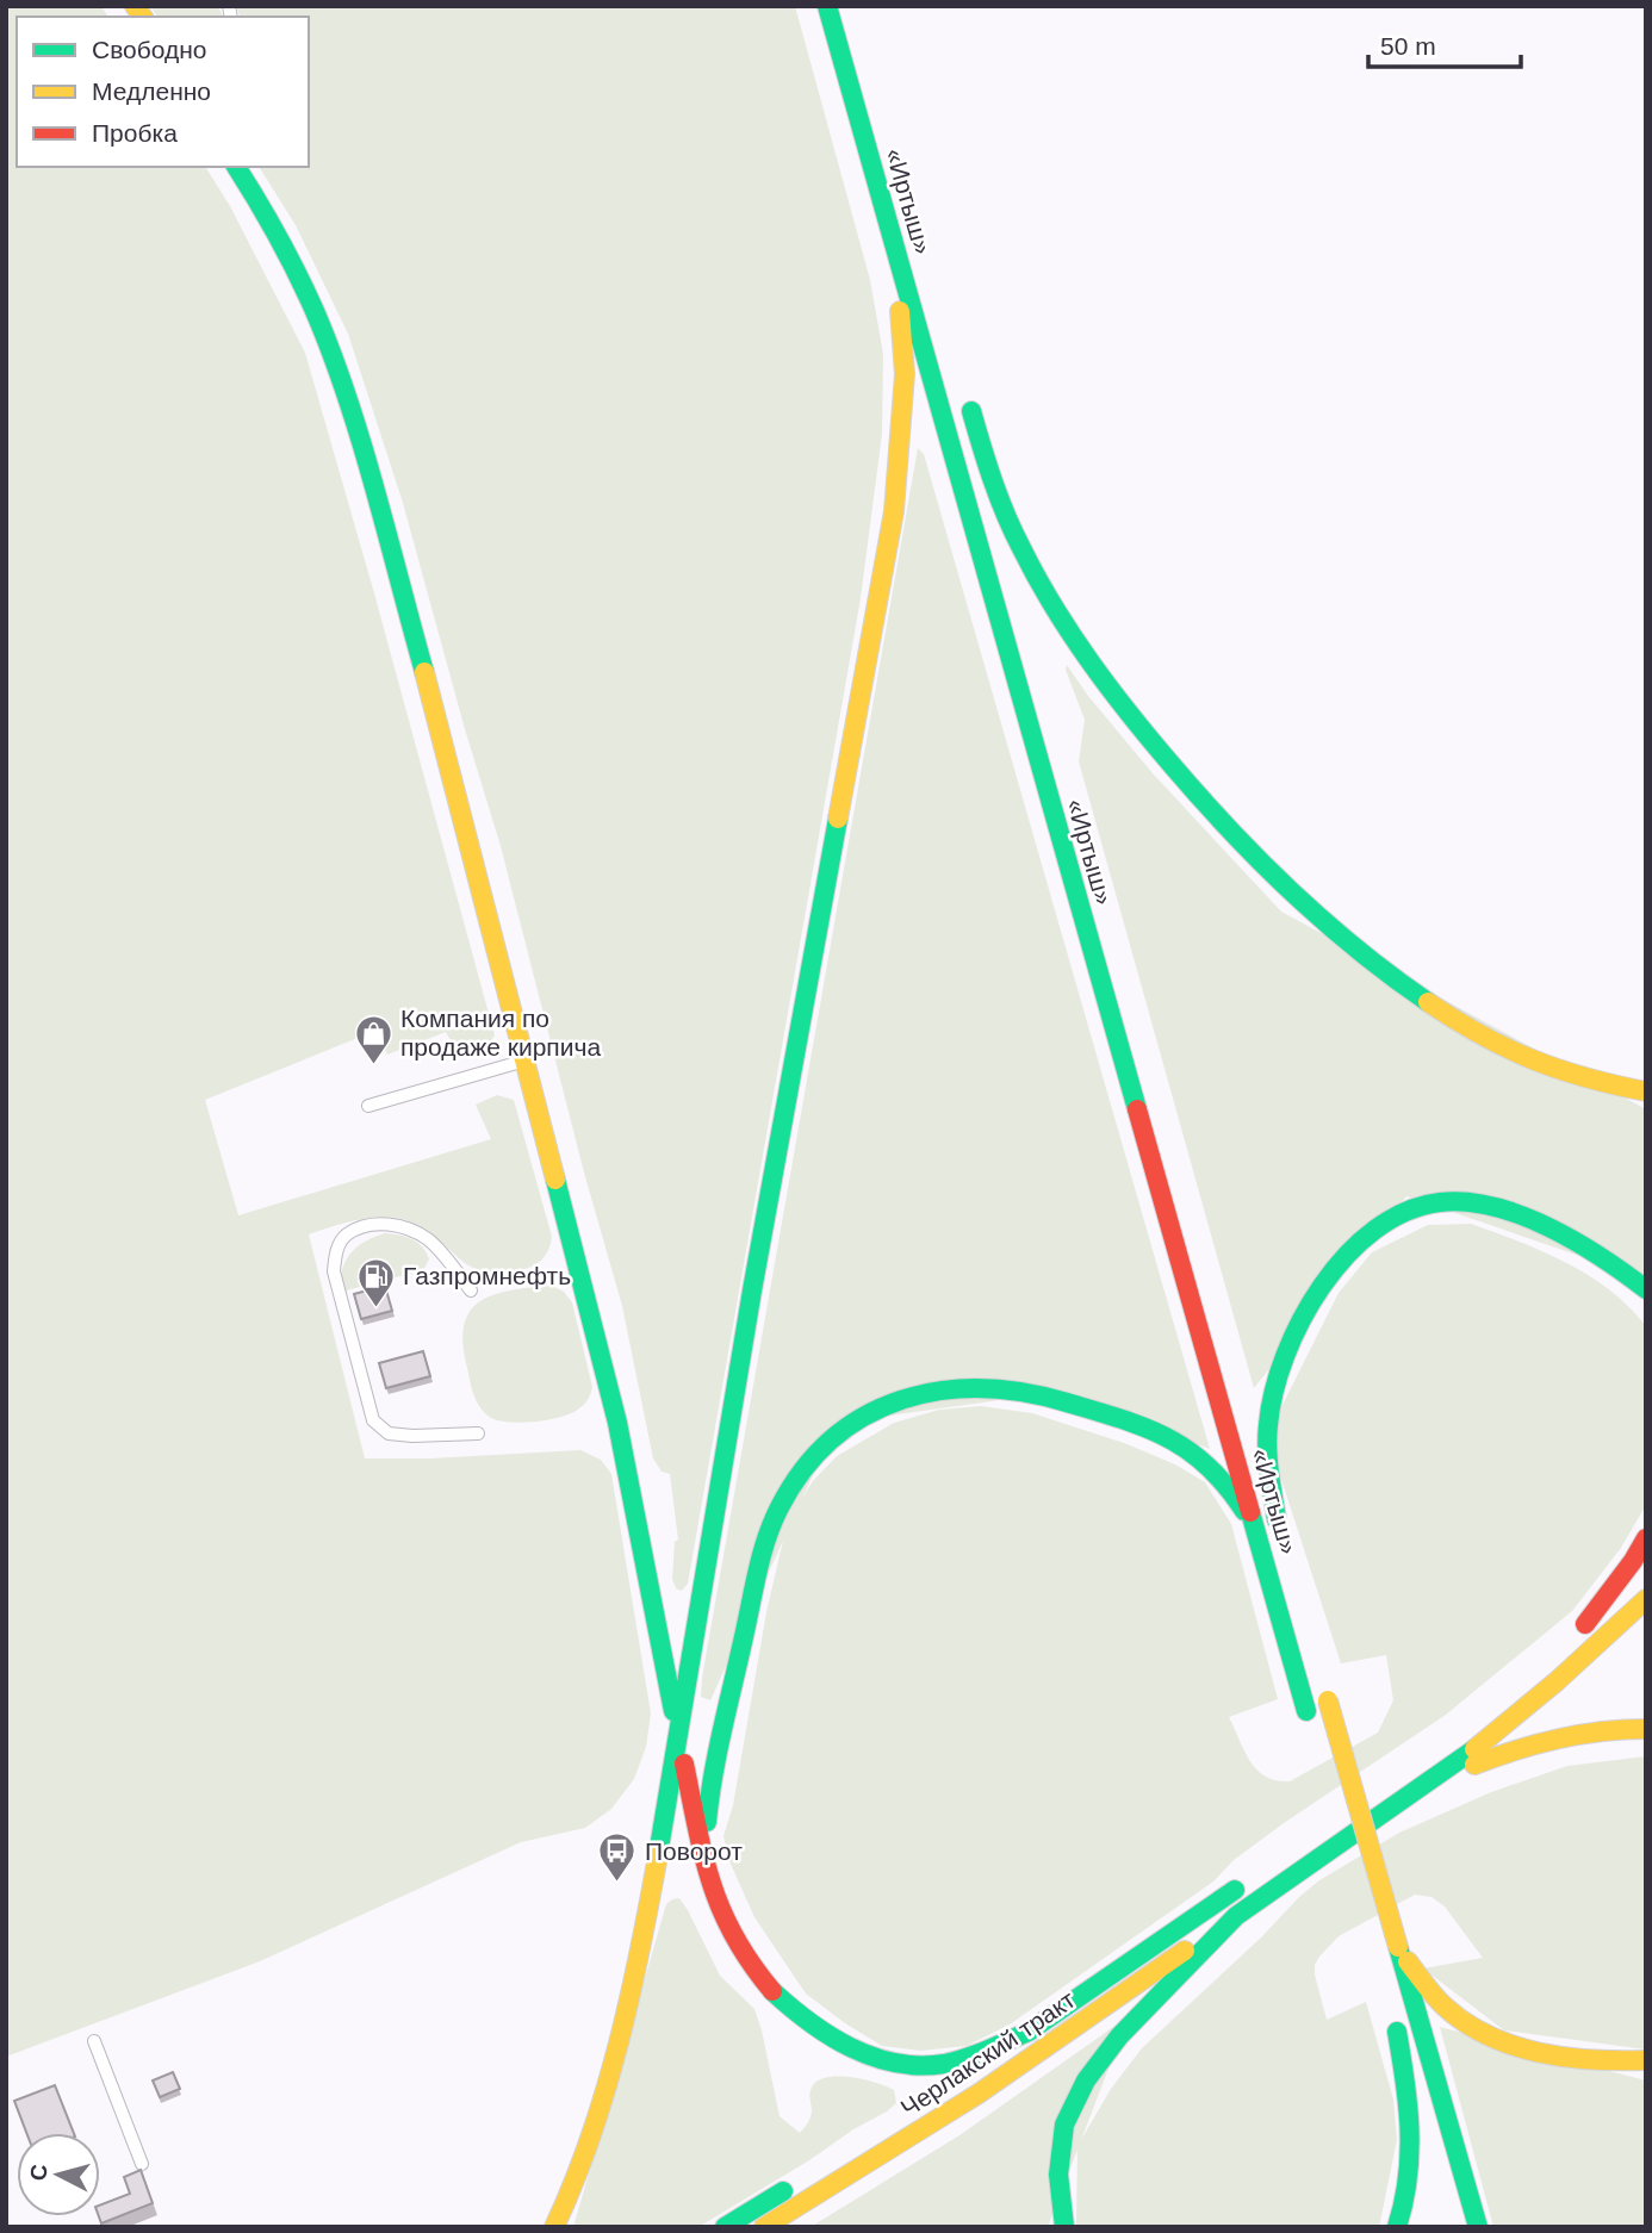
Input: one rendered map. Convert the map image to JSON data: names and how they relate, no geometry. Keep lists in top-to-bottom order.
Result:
{
  "streets": {
    "main road": ["«Иртыш»", "Черлакский тракт"]
  },
  "places": {
    "shop": ["Компания по продаже кирпича"],
    "fuel station": ["Газпромнефть"],
    "bus stop": ["Поворот"]
  },
  "legend": ["Свободно", "Медленно", "Пробка"],
  "scale_bar": "50 m",
  "north": "left"
}
